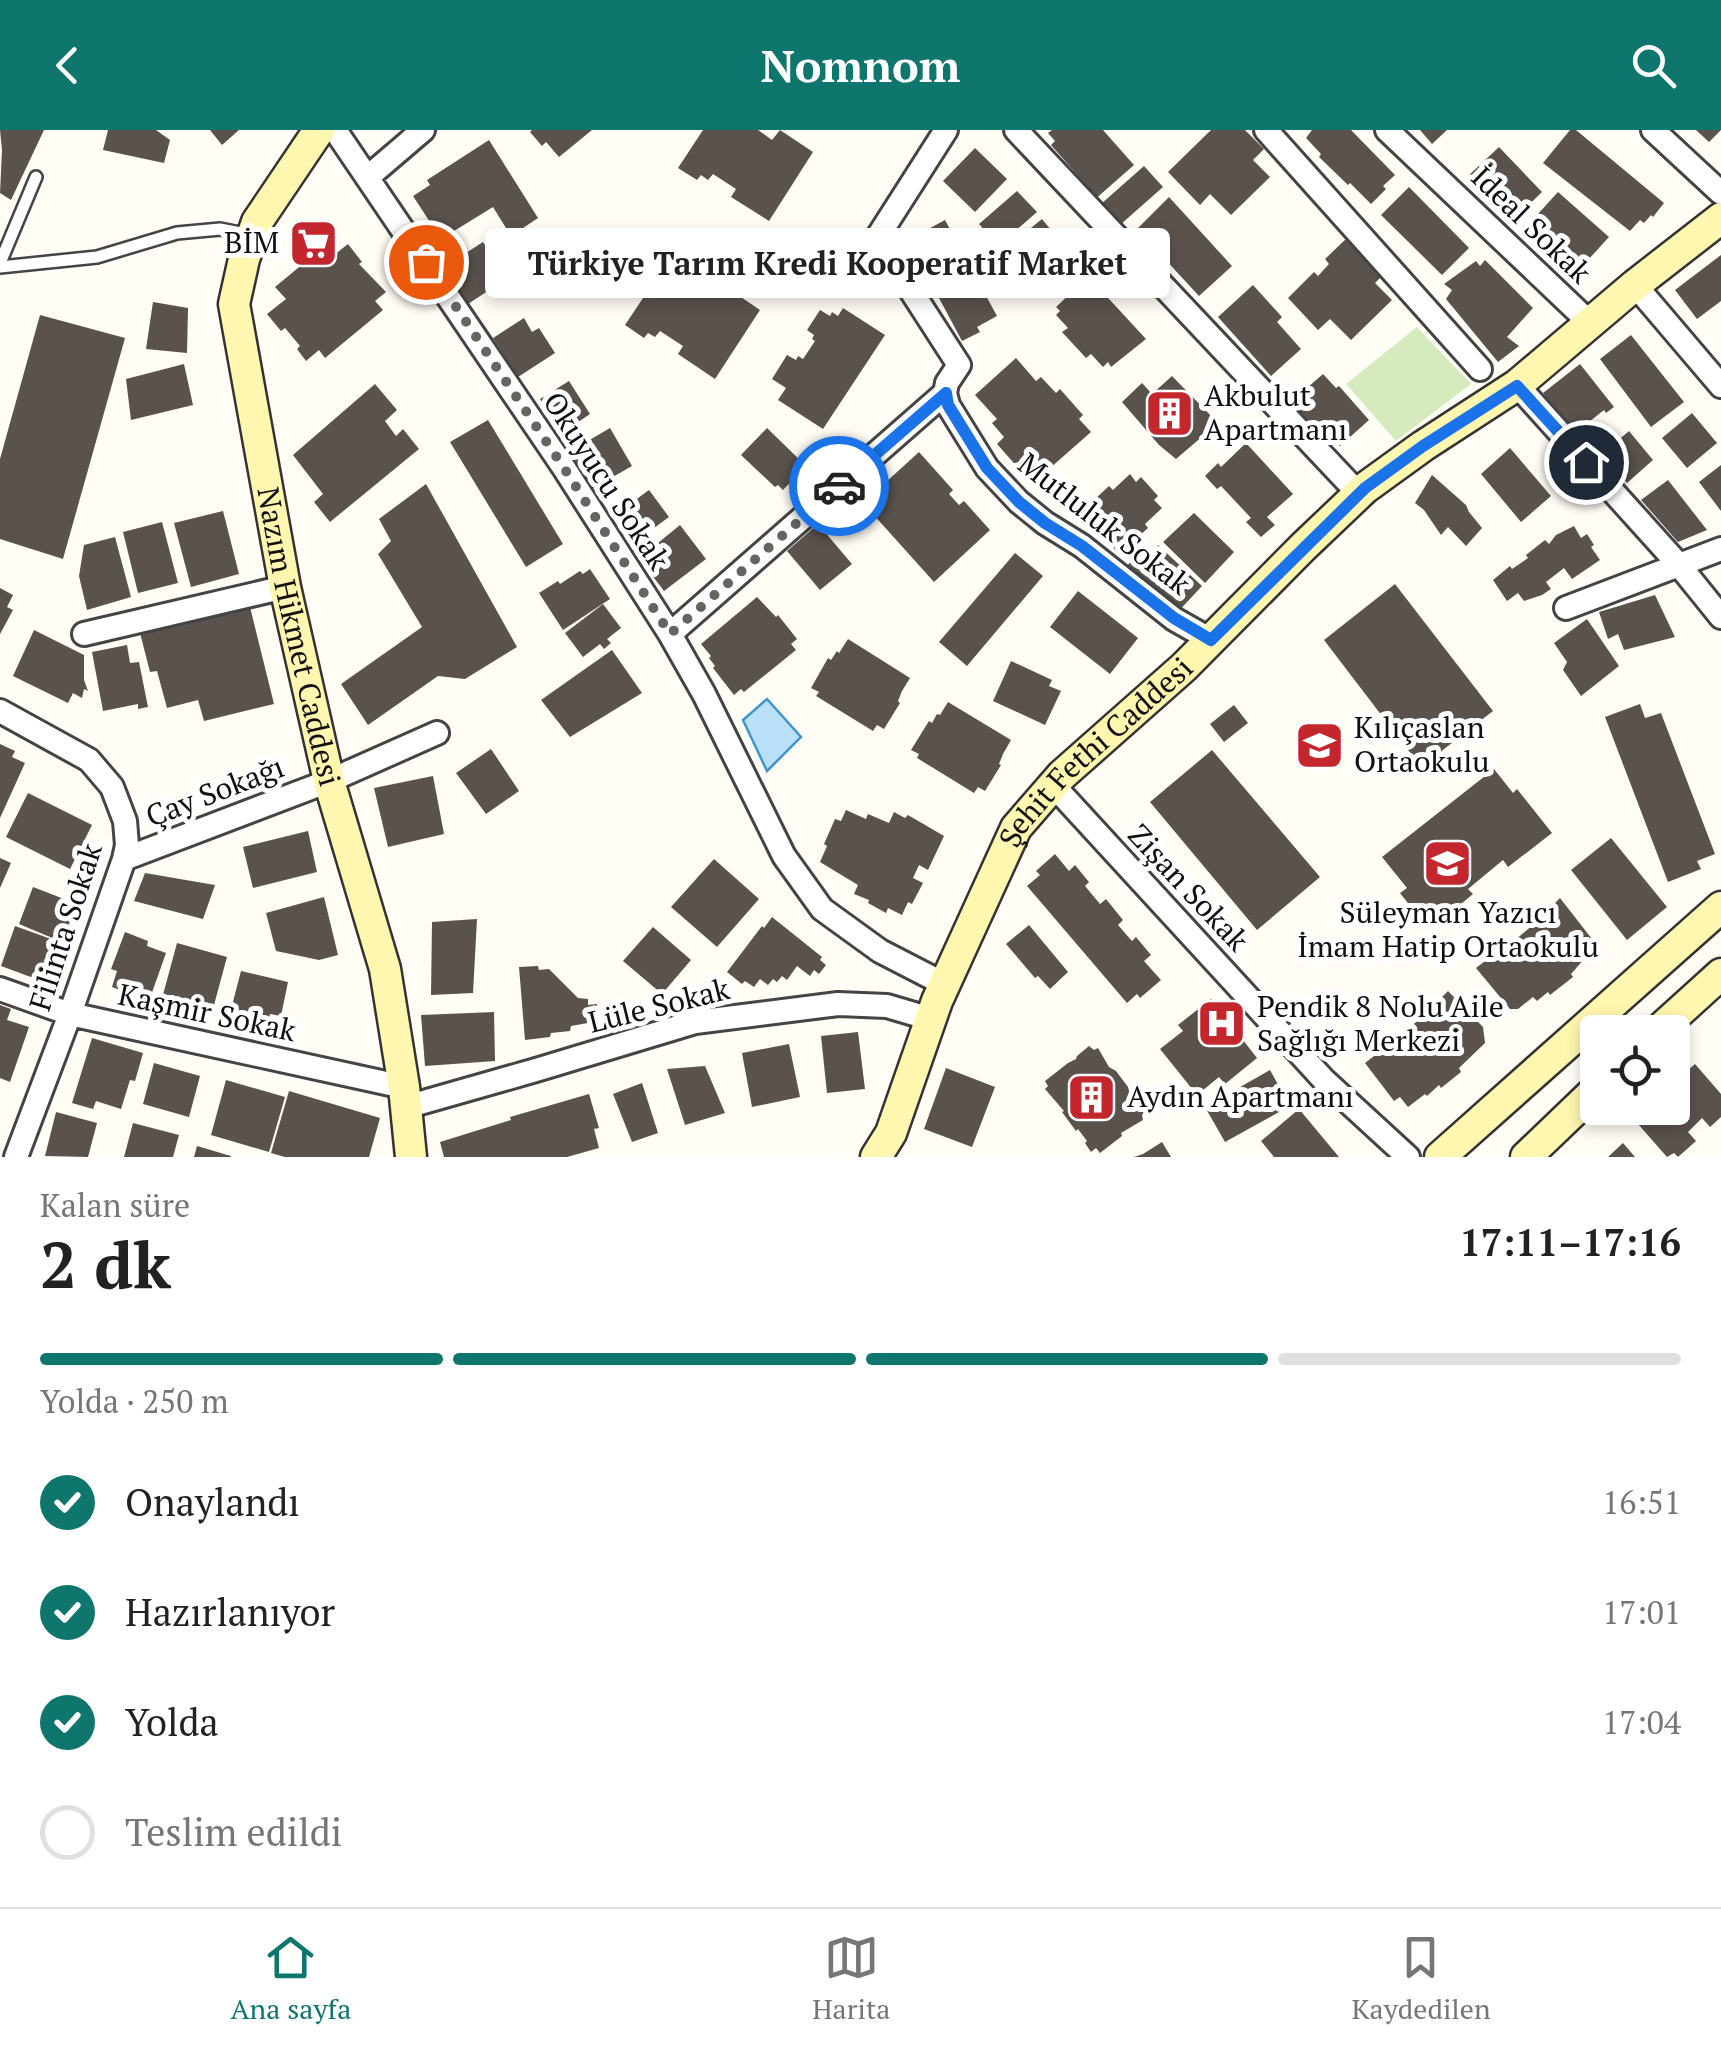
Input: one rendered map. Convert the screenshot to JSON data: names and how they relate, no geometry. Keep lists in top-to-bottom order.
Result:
{
  "streets": {
    "street": [
      "İdeal Sokak",
      "Okuyucu Sokak",
      "Mutluluk Sokak",
      "Nazım Hikmet Caddesi",
      "Şehit Fethi Caddesi",
      "Çay Sokağı",
      "Zişan Sokak",
      "Filinta Sokak",
      "Lüle Sokak",
      "Kaşmir Sokak"
    ]
  },
  "crossings": [
    ["İdeal Sokak", "Şehit Fethi Caddesi"],
    ["Okuyucu Sokak", "Şehit Fethi Caddesi"],
    ["Mutluluk Sokak", "Şehit Fethi Caddesi"],
    ["Nazım Hikmet Caddesi", "Çay Sokağı"],
    ["Nazım Hikmet Caddesi", "Lüle Sokak"],
    ["Nazım Hikmet Caddesi", "Kaşmir Sokak"],
    ["Şehit Fethi Caddesi", "Zişan Sokak"],
    ["Şehit Fethi Caddesi", "Lüle Sokak"],
    ["Çay Sokağı", "Filinta Sokak"],
    ["Filinta Sokak", "Kaşmir Sokak"],
    ["Lüle Sokak", "Kaşmir Sokak"]
  ],
  "places": {
    "supermarket": ["BİM"],
    "other": ["Türkiye Tarım Kredi Kooperatif Market"],
    "building": ["Akbulut Apartmanı", "Aydın Apartmanı"],
    "school or university": ["Kılıçaslan Ortaokulu", "Süleyman Yazıcı İmam Hatip Ortaokulu"],
    "hospital": ["Pendik 8 Nolu Aile Sağlığı Merkezi"]
  },
  "page": {
    "header": "Nomnom",
    "bubble": "Türkiye Tarım Kredi Kooperatif Market",
    "heading": ["2 dk", "Kalan süre", "17:11–17:16"],
    "bar": "Yolda · 250 m",
    "list": [
      ["Onaylandı", "16:51"],
      ["Hazırlanıyor", "17:01"],
      ["Yolda", "17:04"],
      "Teslim edildi"
    ],
    "tabs": ["Ana sayfa", "Harita", "Kaydedilen"]
  }
}
